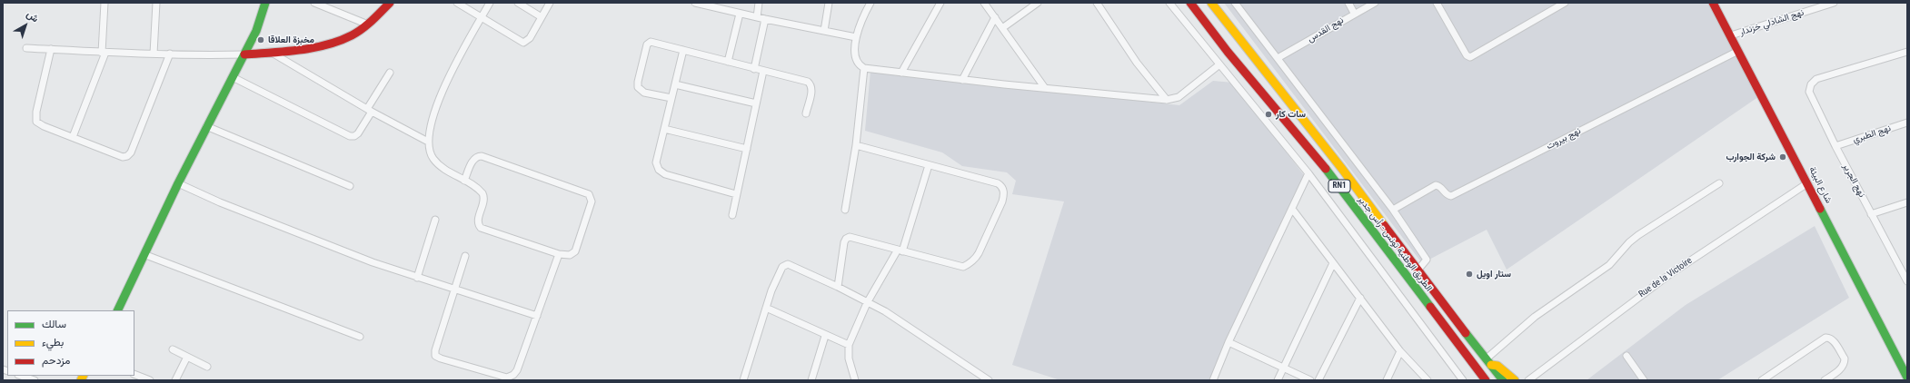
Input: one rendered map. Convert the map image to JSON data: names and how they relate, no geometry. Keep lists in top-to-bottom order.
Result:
{
  "streets": {
    "main road": ["شارع البيئة", "RN1", "الطريق الوطنية تونس - رأس جدير"],
    "street": [
      "نهج الشادلي خزندار",
      "نهج القدس",
      "نهج الطبري",
      "نهج بيروت",
      "نهج الجرير",
      "Rue de la Victoire"
    ]
  },
  "crossings": [
    ["نهج الشادلي خزندار", "شارع البيئة"],
    ["نهج الطبري", "نهج الجرير"],
    ["نهج بيروت", "شارع البيئة"],
    ["شارع البيئة", "Rue de la Victoire"]
  ],
  "places": [
    "مخبزة العلاقا",
    "سات كار",
    "شركة الجوارب",
    "ستار اويل"
  ],
  "legend": ["سالك", "بطيء", "مزدحم"],
  "north": "top right"
}
